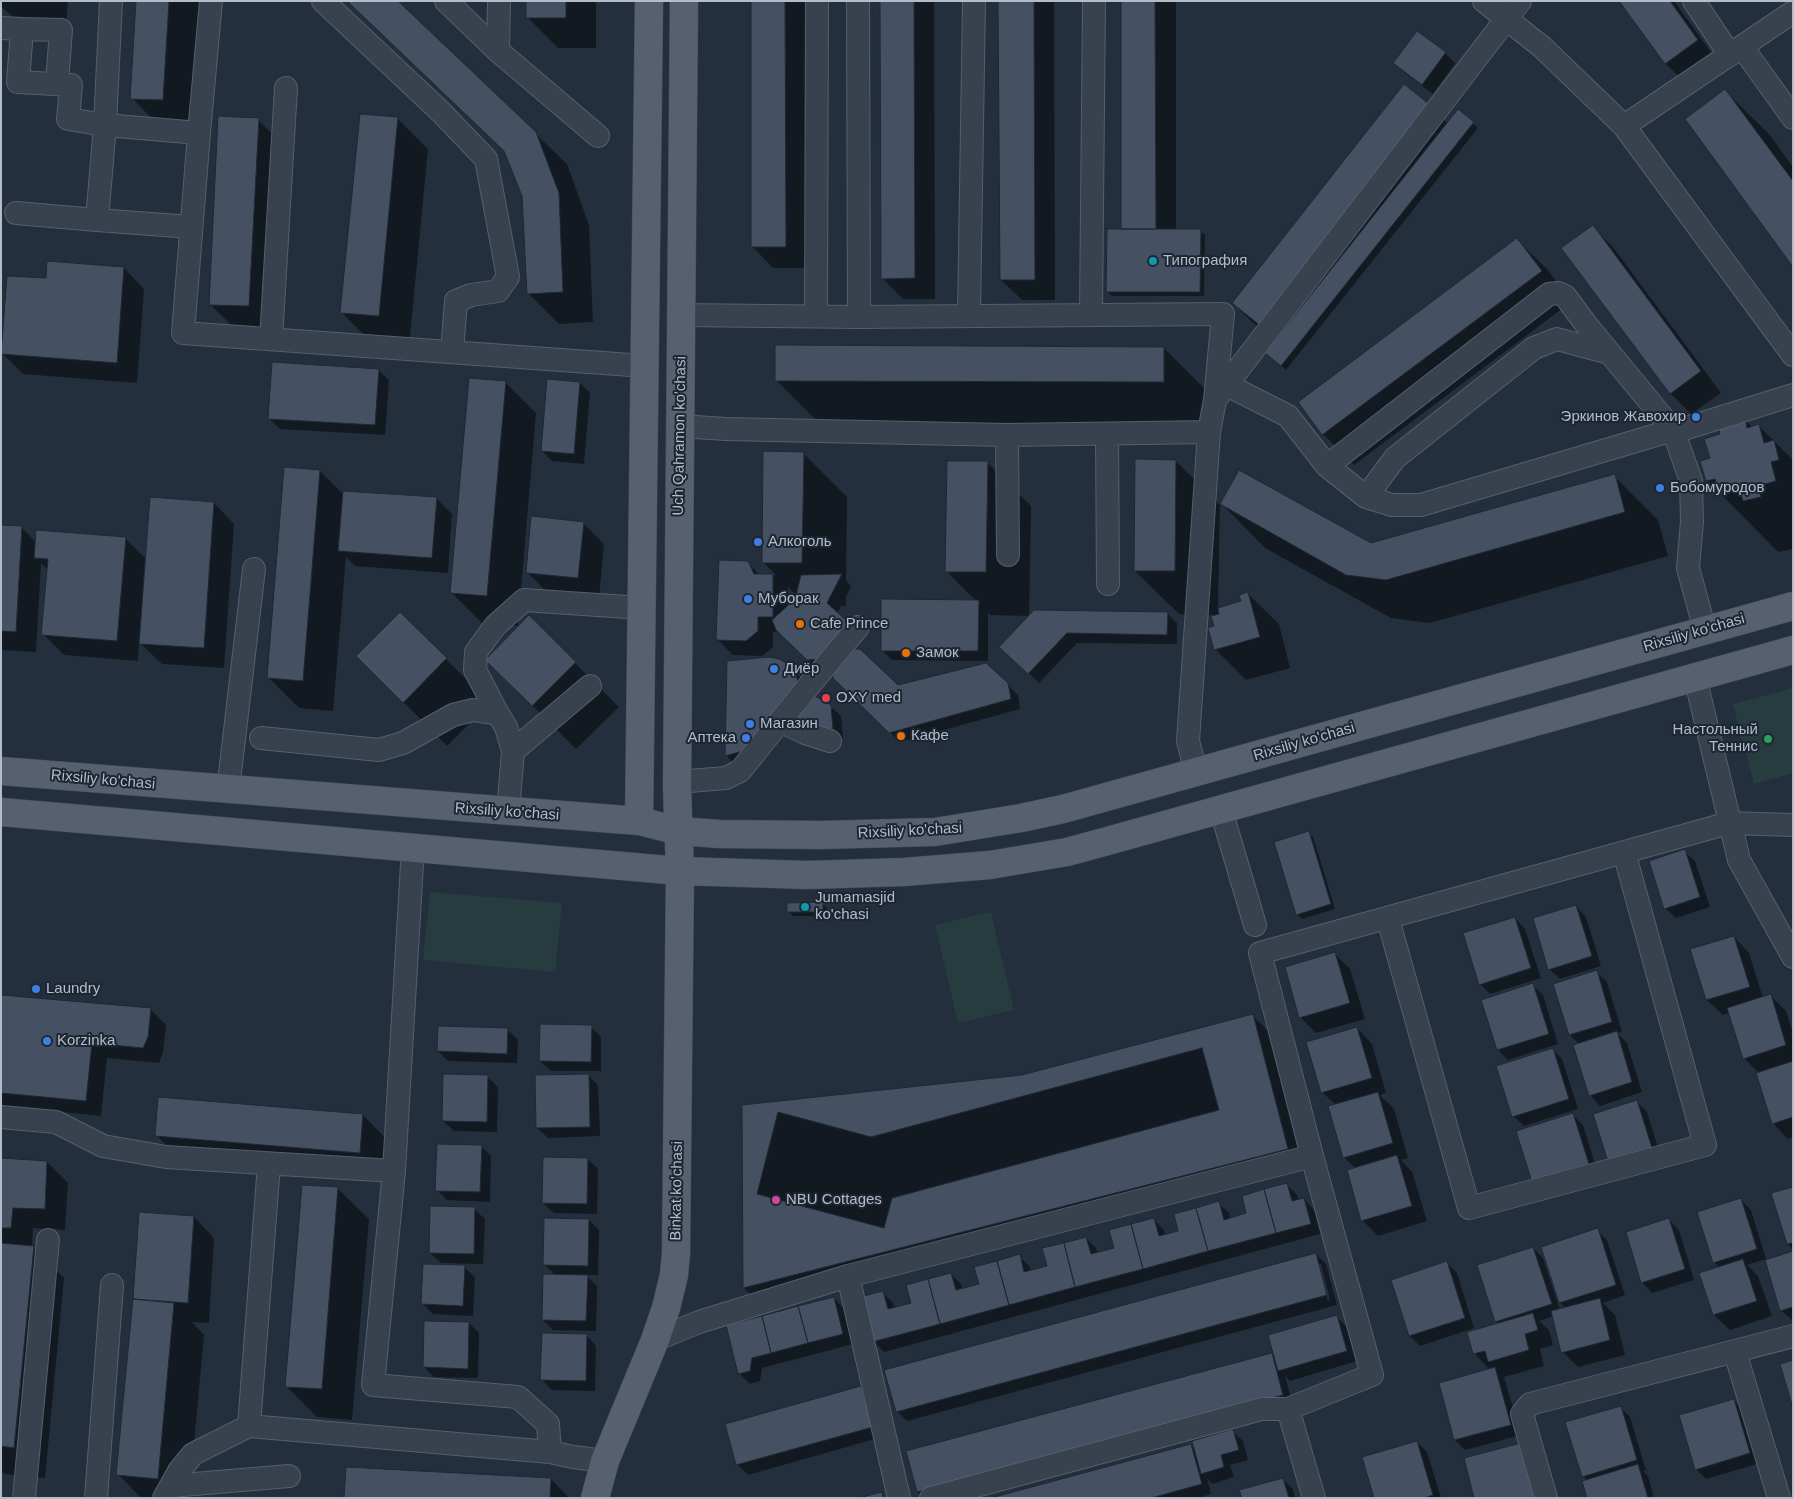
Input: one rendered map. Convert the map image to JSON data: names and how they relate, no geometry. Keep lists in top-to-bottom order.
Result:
{
  "streets": {
    "main road": ["Uch Qahramon ko'chasi", "Rixsiliy ko'chasi", "Binkat ko'chasi"]
  },
  "crossings": [
    ["Uch Qahramon ko'chasi", "Rixsiliy ko'chasi"],
    ["Uch Qahramon ko'chasi", "Binkat ko'chasi"]
  ],
  "places": [
    "Типография",
    "Эркинов Жавохир",
    "Бобомуродов",
    "Алкоголь",
    "Муборак",
    "Cafe Prince",
    "Замок",
    "Диёр",
    "OXY med",
    "Магазин",
    "Кафе",
    "Аптека",
    "Настольный Теннис",
    "Jumamasjid ko'chasi",
    "Laundry",
    "Korzinka",
    "NBU Cottages"
  ]
}
